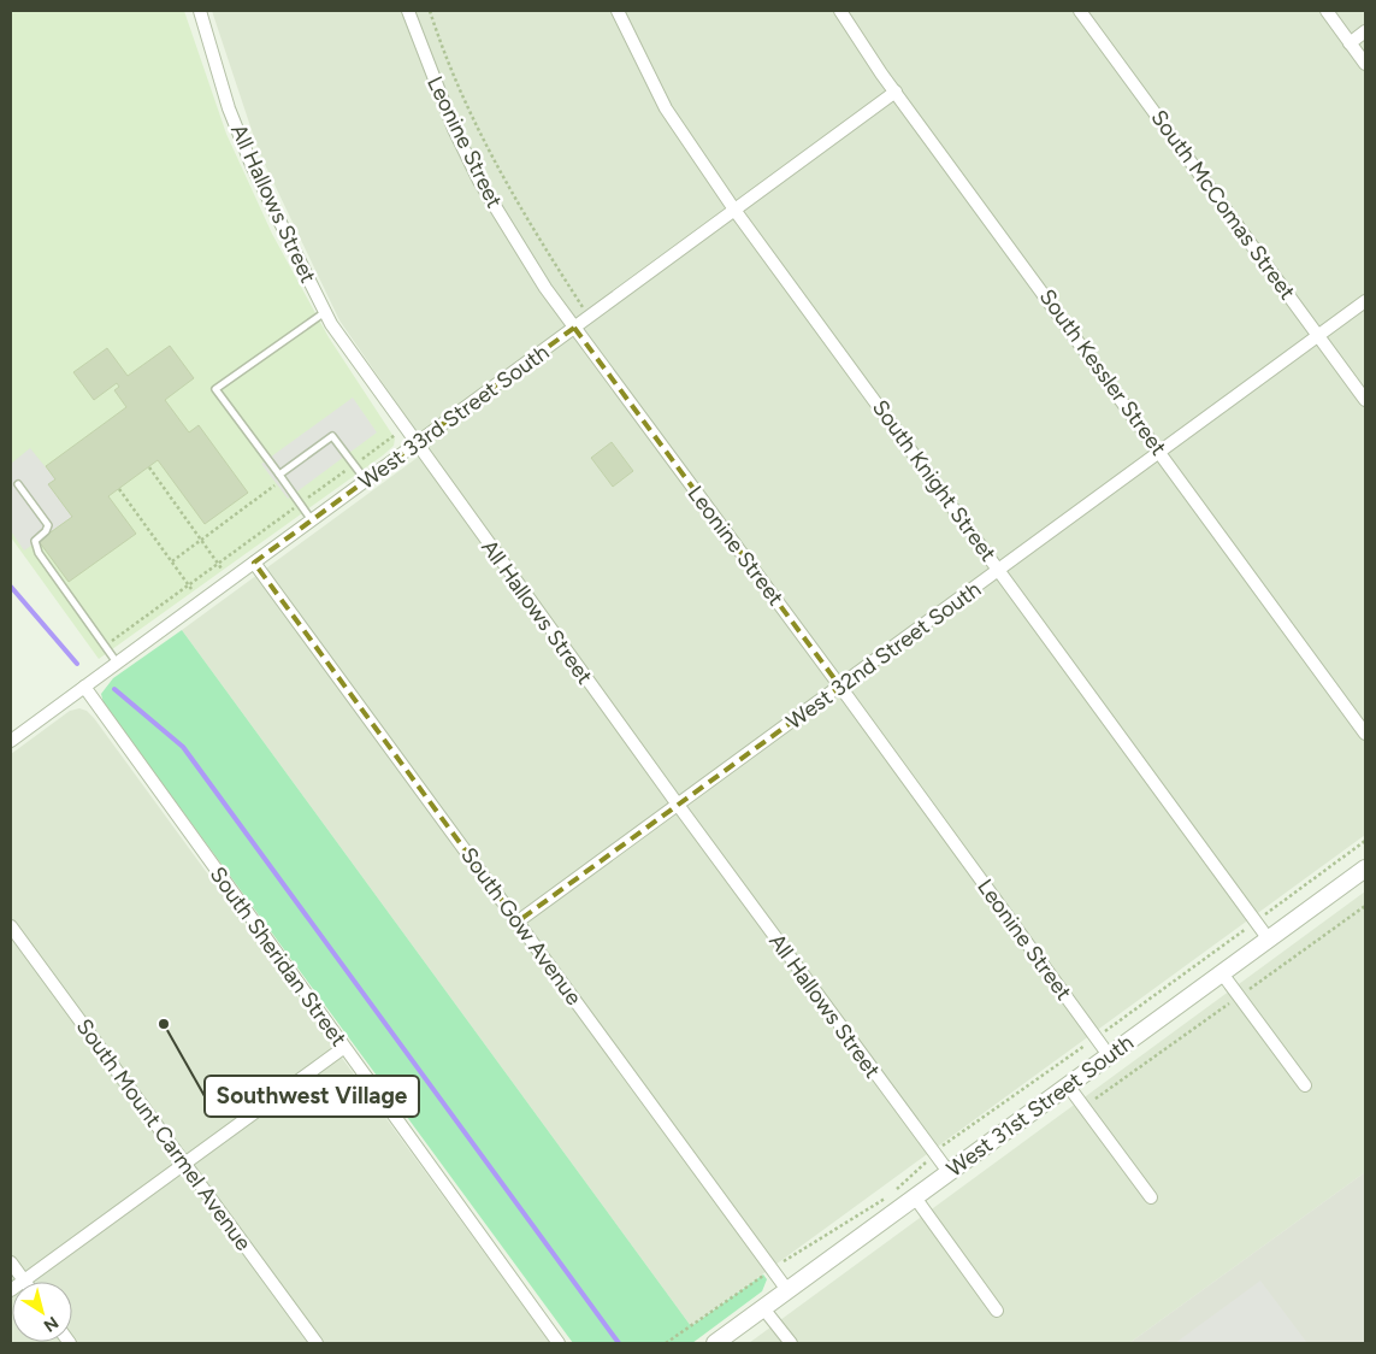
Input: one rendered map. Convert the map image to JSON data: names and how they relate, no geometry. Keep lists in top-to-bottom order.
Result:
{
  "streets": {
    "street": [
      "Leonine Street",
      "All Hallows Street",
      "South McComas Street",
      "South Kessler Street",
      "West 33rd Street South",
      "South Knight Street",
      "West 32nd Street South",
      "South Gow Avenue",
      "South Sheridan Street",
      "West 31st Street South",
      "South Mount Carmel Avenue"
    ]
  },
  "crossings": [
    ["Leonine Street", "West 33rd Street South"],
    ["Leonine Street", "West 32nd Street South"],
    ["Leonine Street", "West 31st Street South"],
    ["All Hallows Street", "West 33rd Street South"],
    ["All Hallows Street", "West 32nd Street South"],
    ["All Hallows Street", "West 31st Street South"],
    ["South McComas Street", "West 32nd Street South"],
    ["South Kessler Street", "West 33rd Street South"],
    ["South Kessler Street", "West 32nd Street South"],
    ["West 33rd Street South", "South Knight Street"],
    ["West 33rd Street South", "South Gow Avenue"],
    ["West 33rd Street South", "South Sheridan Street"],
    ["South Knight Street", "West 32nd Street South"],
    ["South Knight Street", "West 31st Street South"],
    ["West 32nd Street South", "South Gow Avenue"],
    ["South Gow Avenue", "West 31st Street South"]
  ],
  "places": ["Southwest Village"],
  "north": "bottom right"
}
